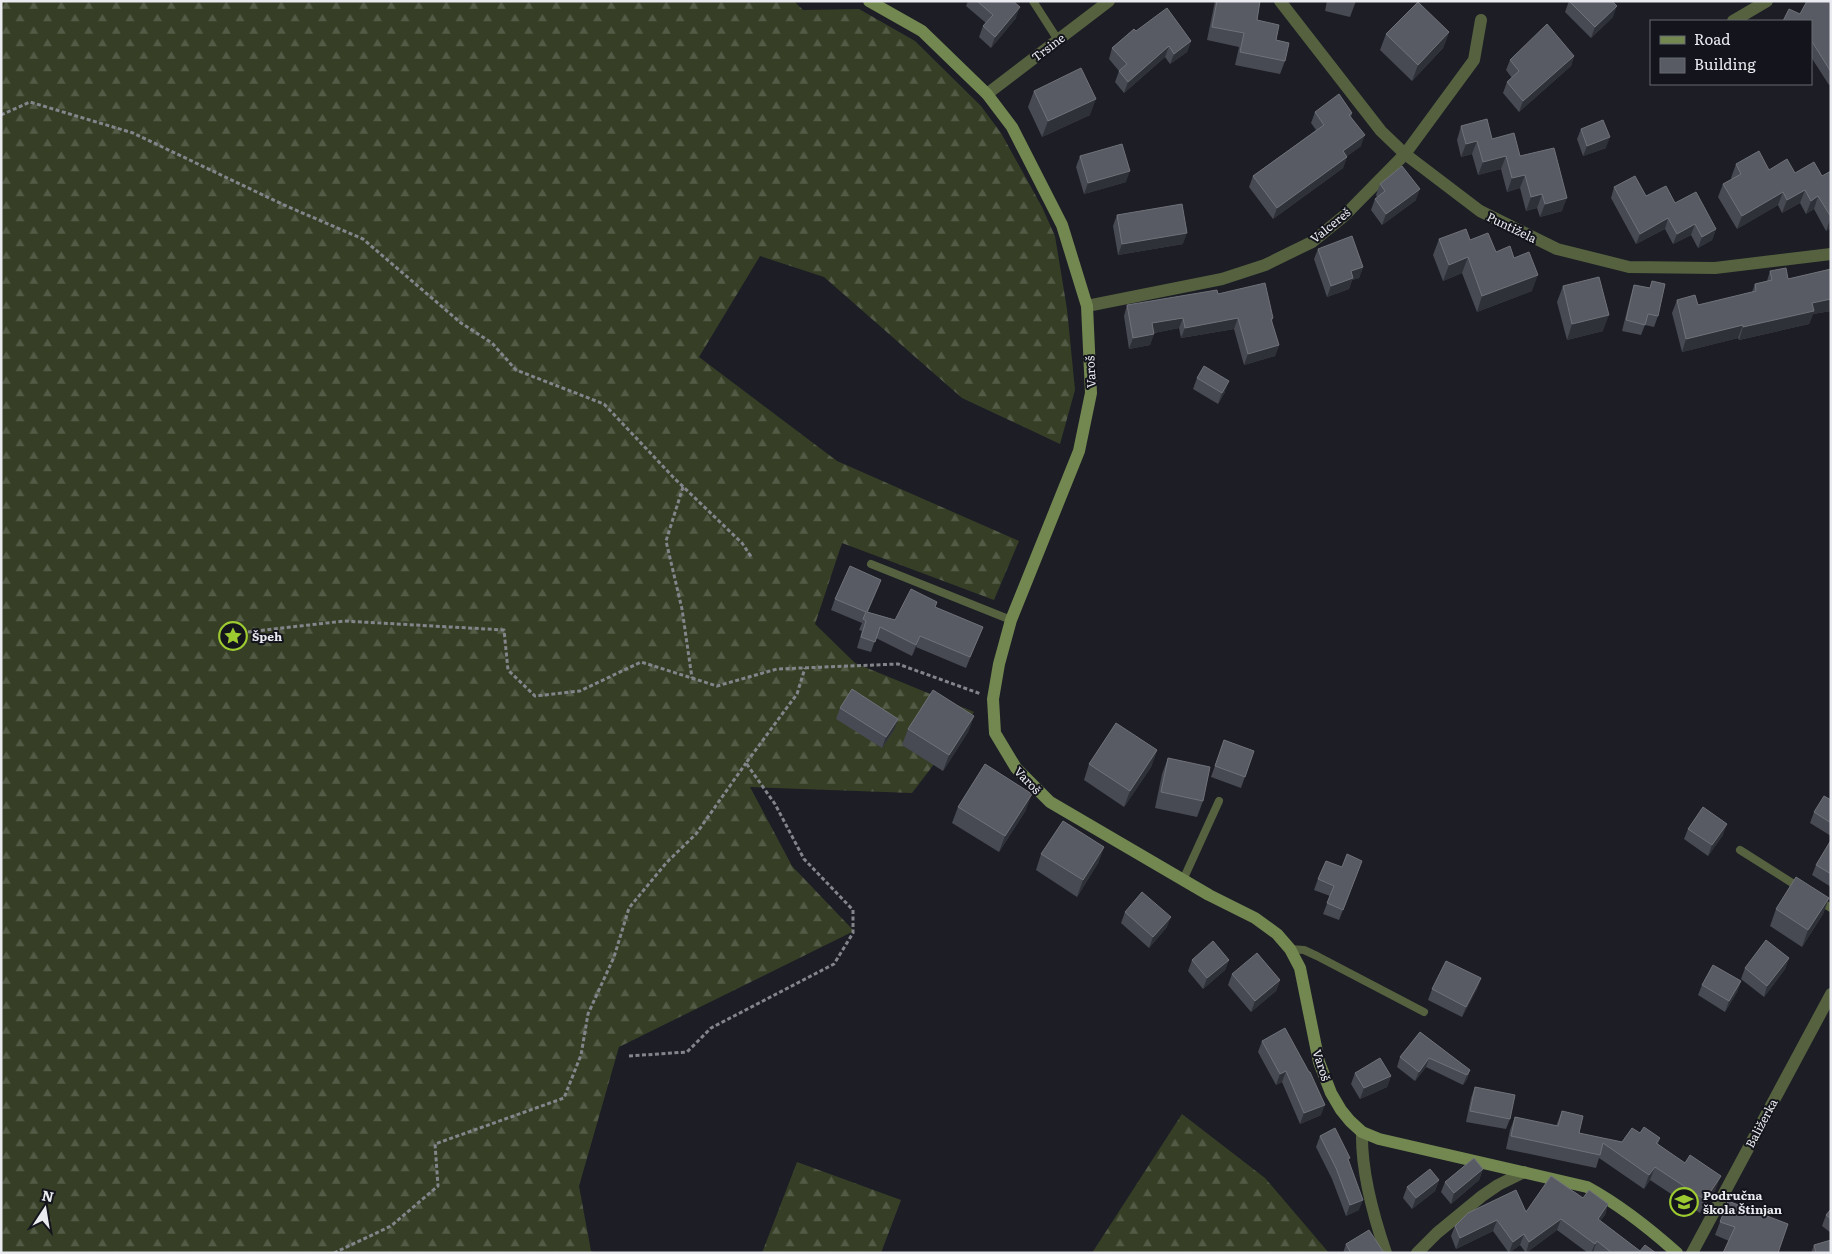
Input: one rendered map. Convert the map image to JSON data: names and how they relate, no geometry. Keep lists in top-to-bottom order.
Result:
{
  "streets": {
    "main road": ["Varoš"],
    "street": [
      "Trsine",
      "Valcereš",
      "Puntižela",
      "Baližerka"
    ]
  },
  "crossings": [
    ["Trsine", "Varoš"],
    ["Valcereš", "Puntižela"],
    ["Valcereš", "Varoš"]
  ],
  "places": {
    "place": ["Špeh"],
    "school or university": ["Područna škola Štinjan"]
  },
  "legend": ["Road", "Building"],
  "north": "top"
}
